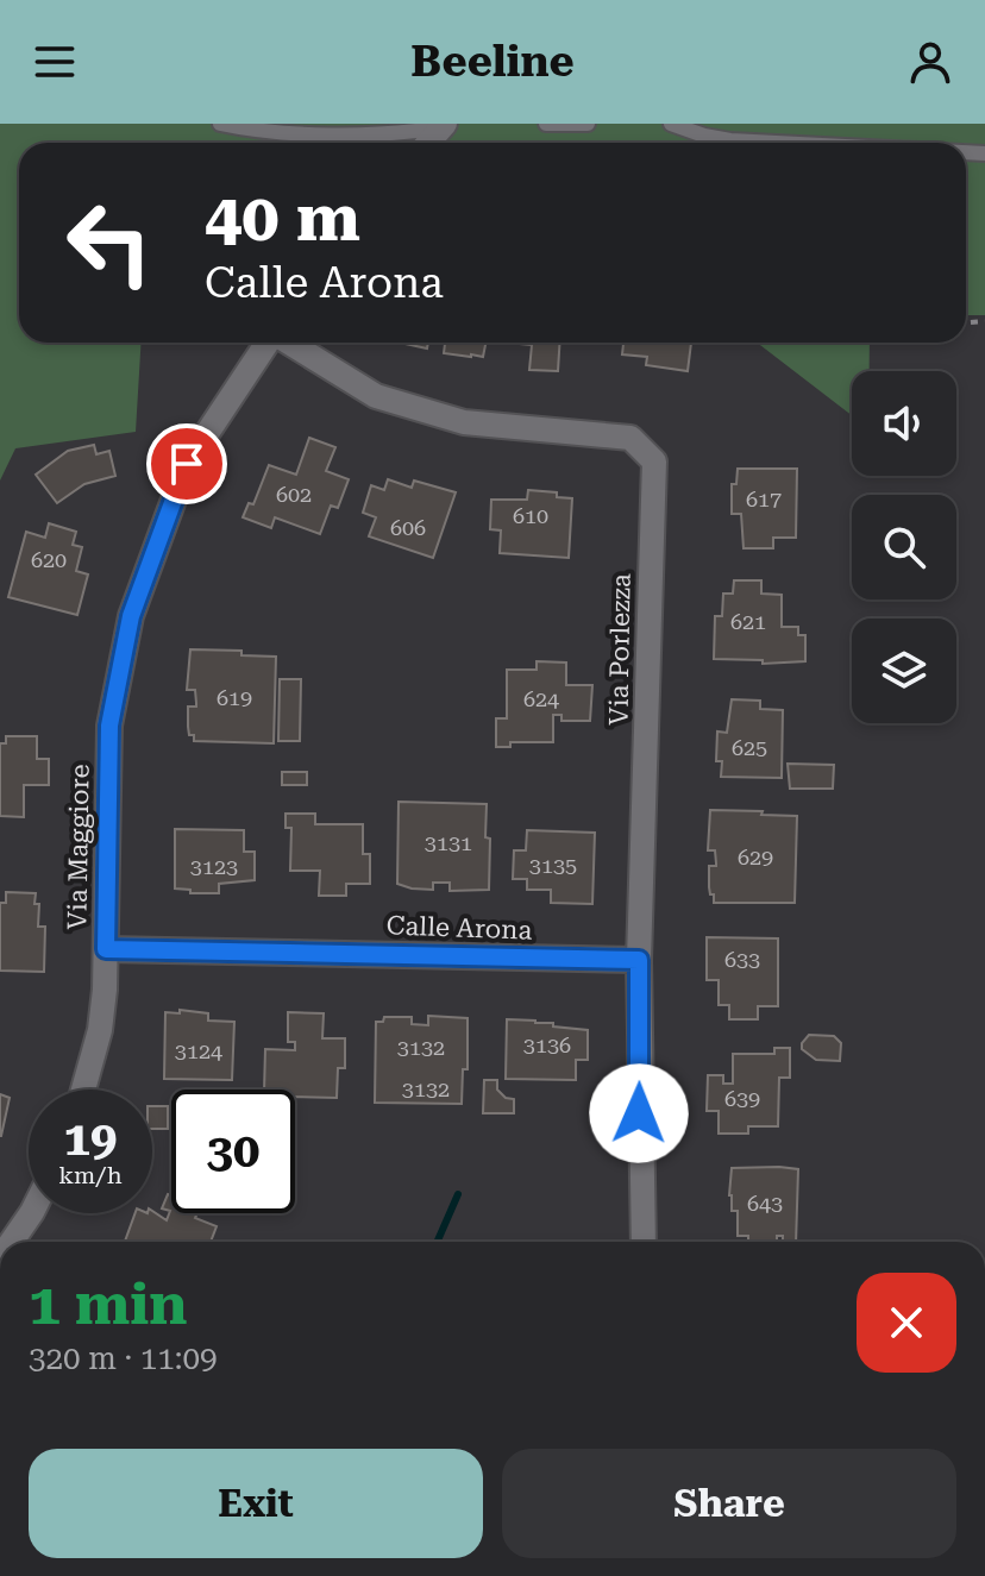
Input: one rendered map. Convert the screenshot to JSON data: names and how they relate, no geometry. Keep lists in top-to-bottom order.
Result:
{
  "streets": {
    "street": ["Via Porlezza", "Via Maggiore", "Calle Arona"]
  },
  "crossings": [
    ["Via Porlezza", "Calle Arona"],
    ["Via Maggiore", "Calle Arona"]
  ],
  "house_numbers": [
    "602",
    "617",
    "610",
    "606",
    "620",
    "621",
    "619",
    "624",
    "625",
    "3131",
    "629",
    "3135",
    "3123",
    "633",
    "3136",
    "3132",
    "3124",
    "3132",
    "639",
    "643"
  ],
  "page": {
    "header": "Beeline",
    "turn": ["40 m", "Calle Arona"],
    "speed": "19 km/h",
    "limit": "30",
    "heading": ["1 min", "320 m · 11:09"],
    "buttons": ["Exit", "Share"]
  }
}
